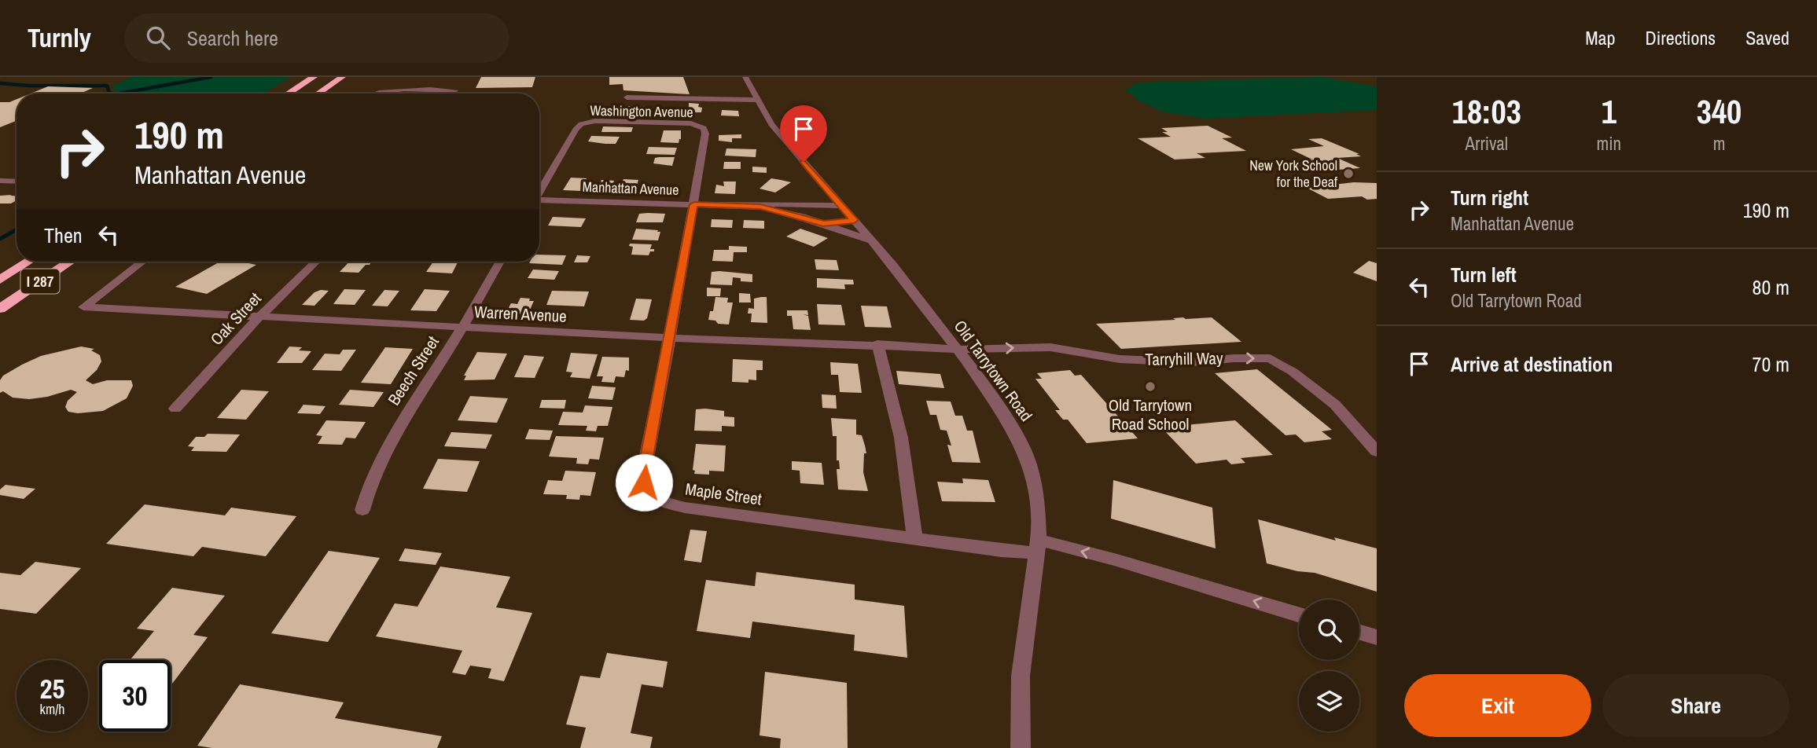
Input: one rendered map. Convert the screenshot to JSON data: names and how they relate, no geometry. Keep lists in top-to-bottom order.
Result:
{
  "streets": {
    "highway": ["I 287"],
    "street": [
      "Washington Avenue",
      "Manhattan Avenue",
      "Warren Avenue",
      "Oak Street",
      "Tarryhill Way",
      "Beech Street",
      "Old Tarrytown Road",
      "Maple Street"
    ]
  },
  "crossings": [
    ["Washington Avenue", "Old Tarrytown Road"],
    ["Washington Avenue", "Maple Street"],
    ["Manhattan Avenue", "Old Tarrytown Road"],
    ["Manhattan Avenue", "Maple Street"],
    ["Warren Avenue", "Oak Street"],
    ["Warren Avenue", "Tarryhill Way"],
    ["Warren Avenue", "Beech Street"],
    ["Warren Avenue", "Old Tarrytown Road"],
    ["Warren Avenue", "Maple Street"],
    ["Tarryhill Way", "Old Tarrytown Road"],
    ["Old Tarrytown Road", "Maple Street"]
  ],
  "one_way": ["Tarryhill Way"],
  "places": ["New York School for the Deaf", "Old Tarrytown Road School"],
  "page": {
    "header": "Turnly",
    "search": "Search here",
    "nav": ["Map", "Directions", "Saved"],
    "eta": [
      "18:03",
      "Arrival",
      "1",
      "min",
      "340",
      "m"
    ],
    "turn": ["190 m", "Manhattan Avenue"],
    "list": [
      {
        "name": "Turn right",
        "note": "Manhattan Avenue",
        "value": "190 m"
      },
      {
        "name": "Turn left",
        "note": "Old Tarrytown Road",
        "value": "80 m"
      },
      {
        "name": "Arrive at destination",
        "value": "70 m"
      }
    ],
    "then": "Then",
    "speed": "25 km/h",
    "limit": "30",
    "buttons": ["Exit", "Share"]
  }
}
